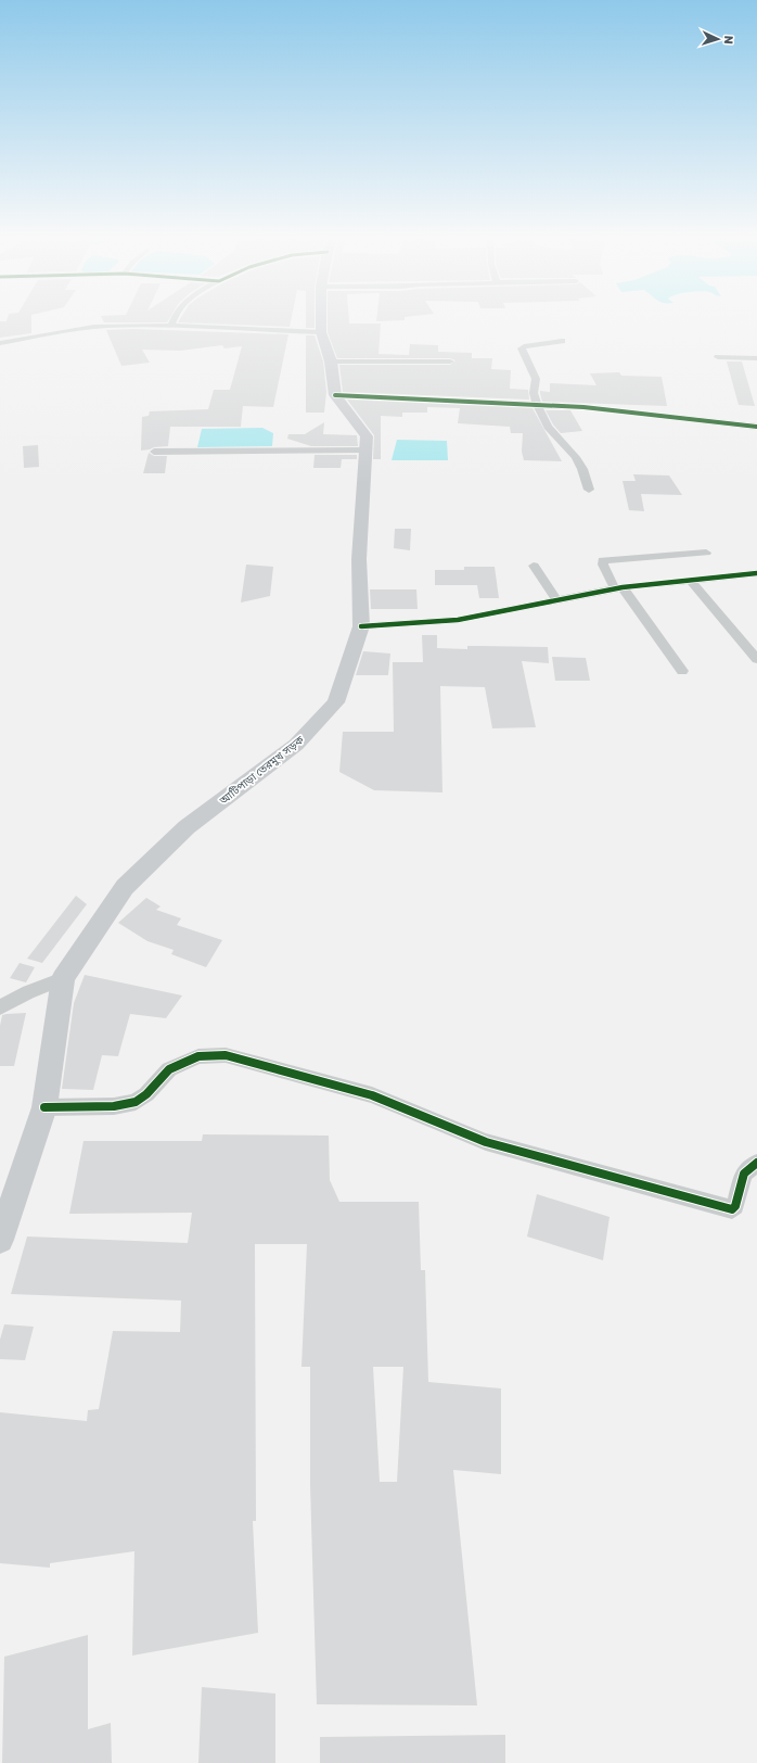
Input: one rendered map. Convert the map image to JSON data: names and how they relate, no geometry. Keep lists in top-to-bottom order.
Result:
{
  "streets": {
    "main road": ["আটিপাড়া তেরমুখ সড়ক"]
  },
  "north": "right"
}
